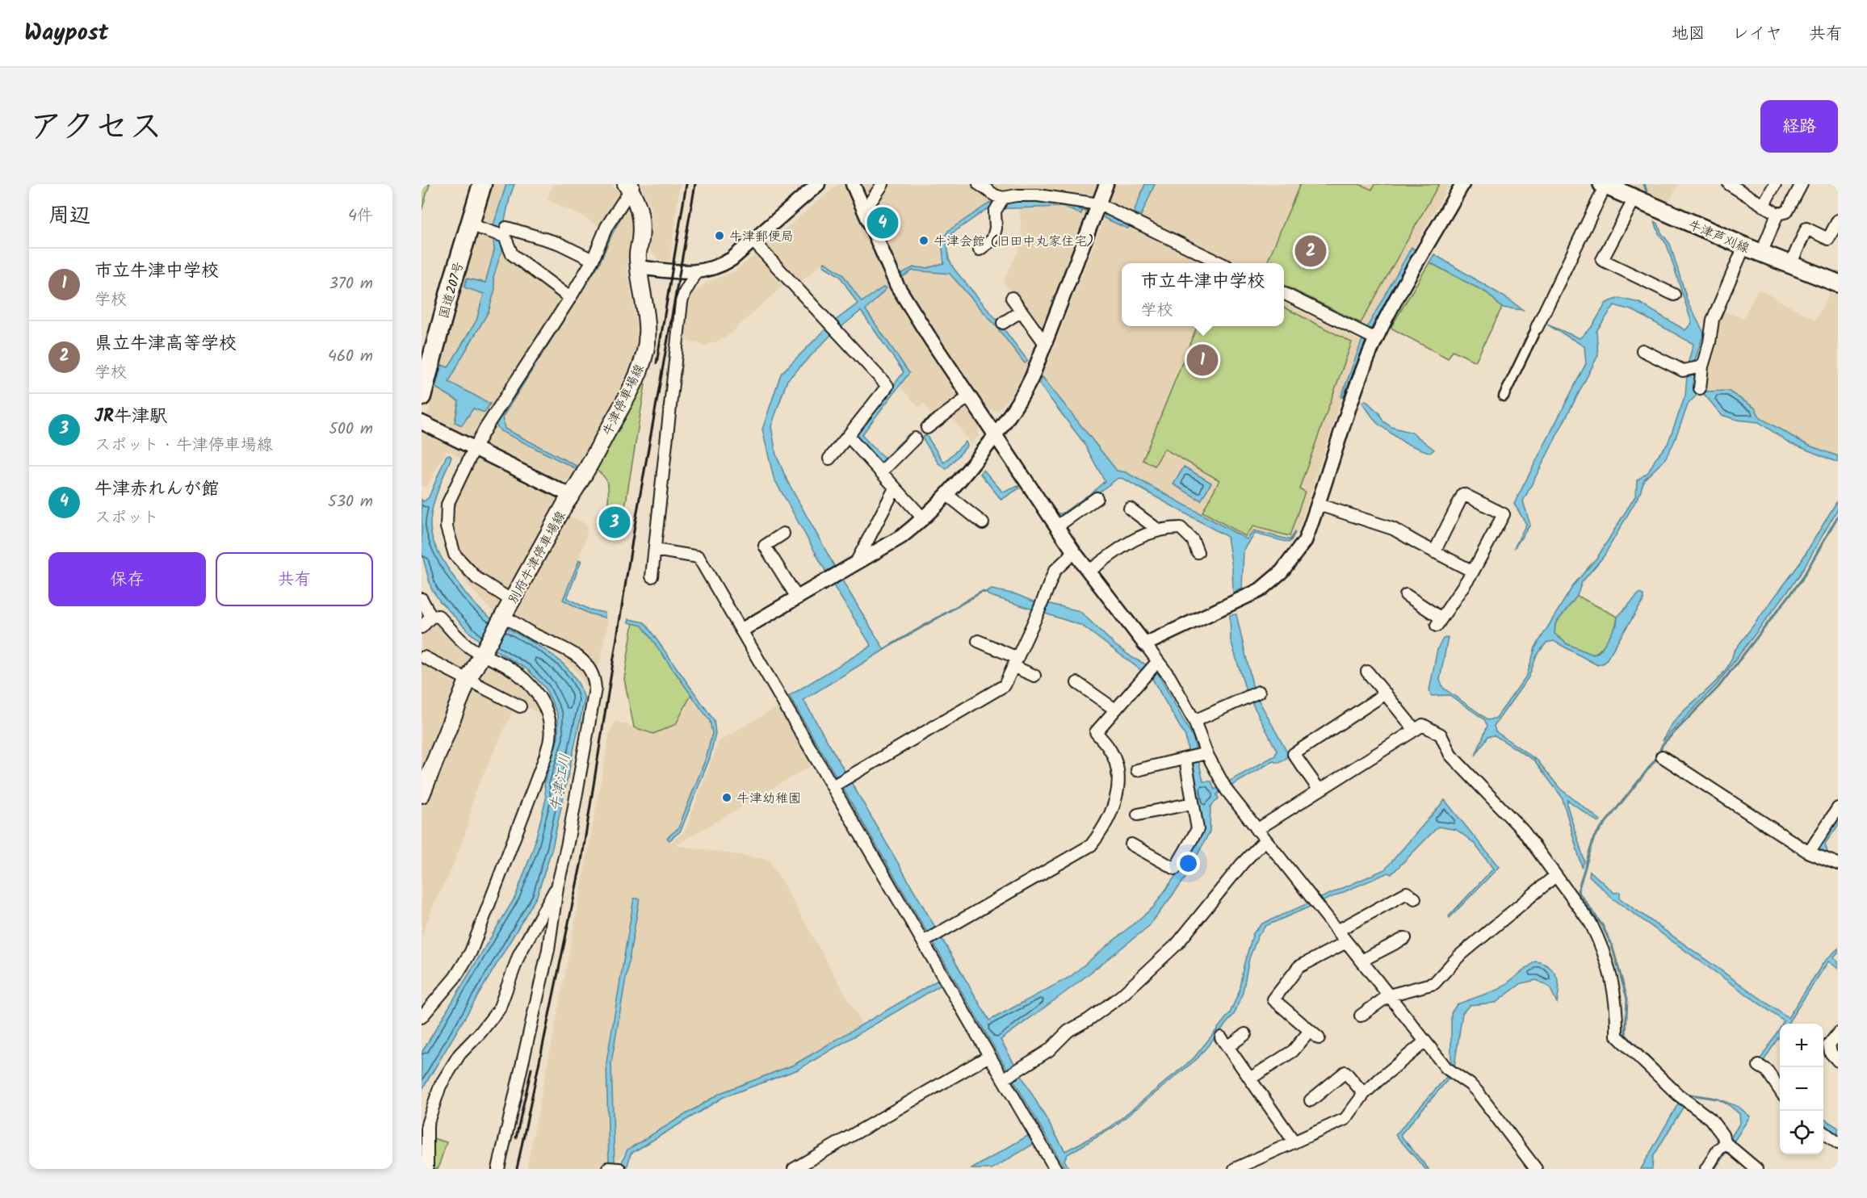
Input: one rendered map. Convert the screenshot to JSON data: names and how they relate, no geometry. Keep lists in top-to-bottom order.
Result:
{
  "streets": {
    "highway": ["国道207号"],
    "main road": ["牛津芦刈線", "牛津停車場線", "別府牛津停車場線"]
  },
  "crossings": [
    ["牛津停車場線", "別府牛津停車場線"]
  ],
  "water": ["牛津江川"],
  "places": ["牛津郵便局", "牛津会館 (旧田中丸家住宅)", "牛津幼稚園"],
  "page": {
    "header": "Waypost",
    "nav": ["地図", "レイヤ", "共有"],
    "title": "アクセス",
    "buttons": [
      "経路",
      ["保存", "共有"]
    ],
    "heading": ["周辺", "4件"],
    "pins": [
      "4",
      "2",
      "1",
      "3"
    ],
    "list": [
      {
        "mark": "1",
        "name": "市立牛津中学校",
        "note": "学校",
        "value": "370 m"
      },
      {
        "mark": "2",
        "name": "県立牛津高等学校",
        "note": "学校",
        "value": "460 m"
      },
      {
        "mark": "3",
        "name": "JR牛津駅",
        "note": "スポット · 牛津停車場線",
        "value": "500 m"
      },
      {
        "mark": "4",
        "name": "牛津赤れんが館",
        "note": "スポット",
        "value": "530 m"
      }
    ],
    "popup": ["市立牛津中学校", "学校"],
    "map_buttons": ["+", "−"]
  }
}
